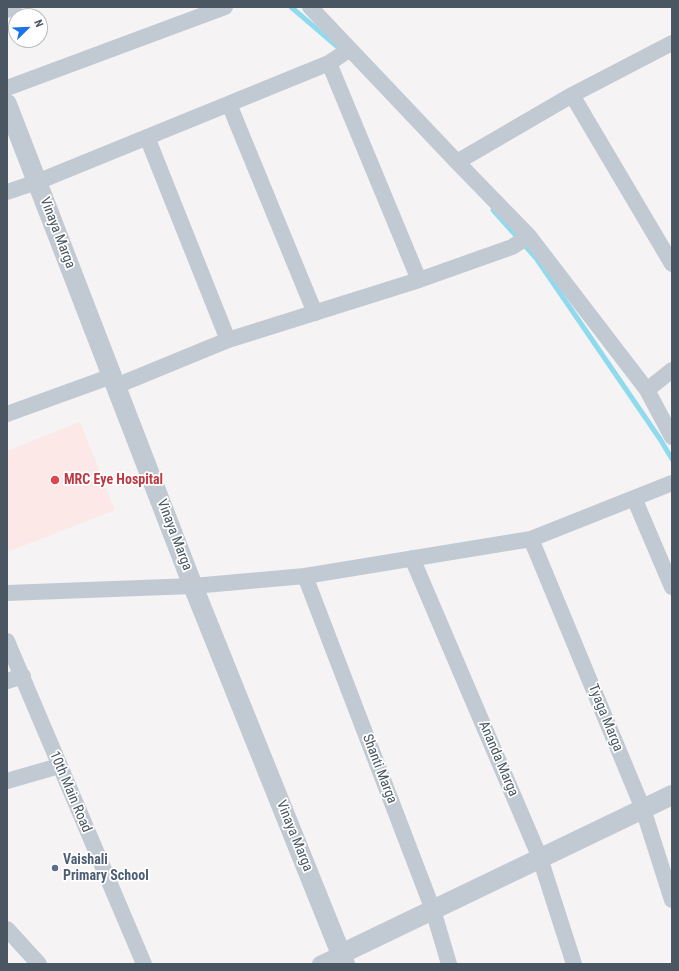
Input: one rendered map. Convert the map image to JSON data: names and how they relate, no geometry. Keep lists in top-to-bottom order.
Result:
{
  "streets": {
    "street": [
      "Vinaya Marga",
      "Tyaga Marga",
      "Ananda Marga",
      "Shanti Marga",
      "10th Main Road"
    ]
  },
  "places": ["MRC Eye Hospital", "Vaishali Primary School"],
  "north": "top right"
}
